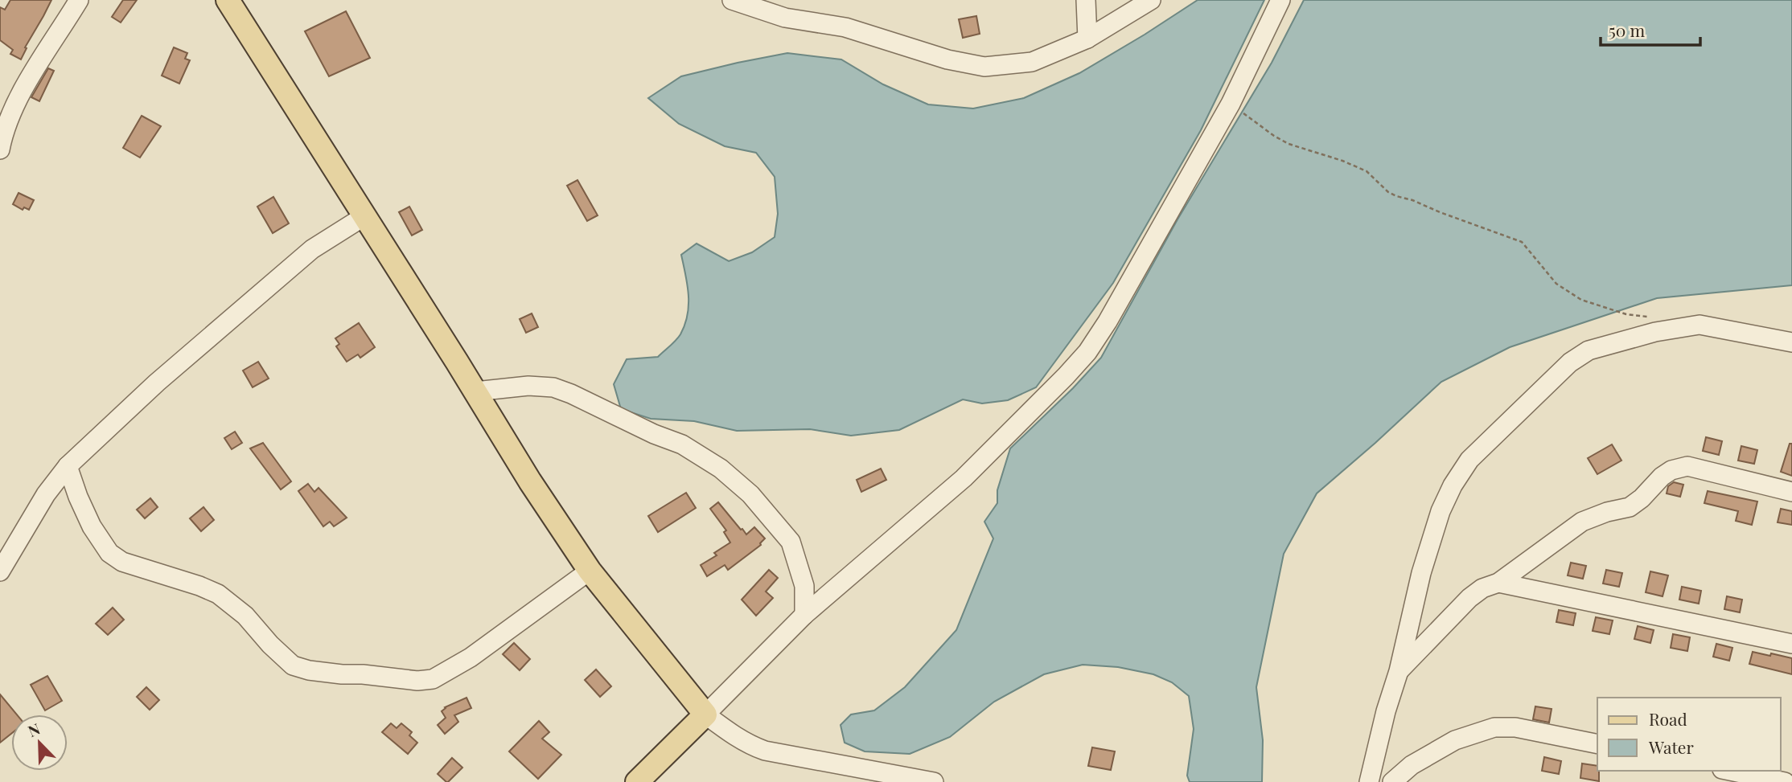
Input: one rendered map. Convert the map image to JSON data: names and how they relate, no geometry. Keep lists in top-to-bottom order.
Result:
{
  "legend": ["Road", "Water"],
  "scale_bar": "50 m",
  "north": "top left"
}
